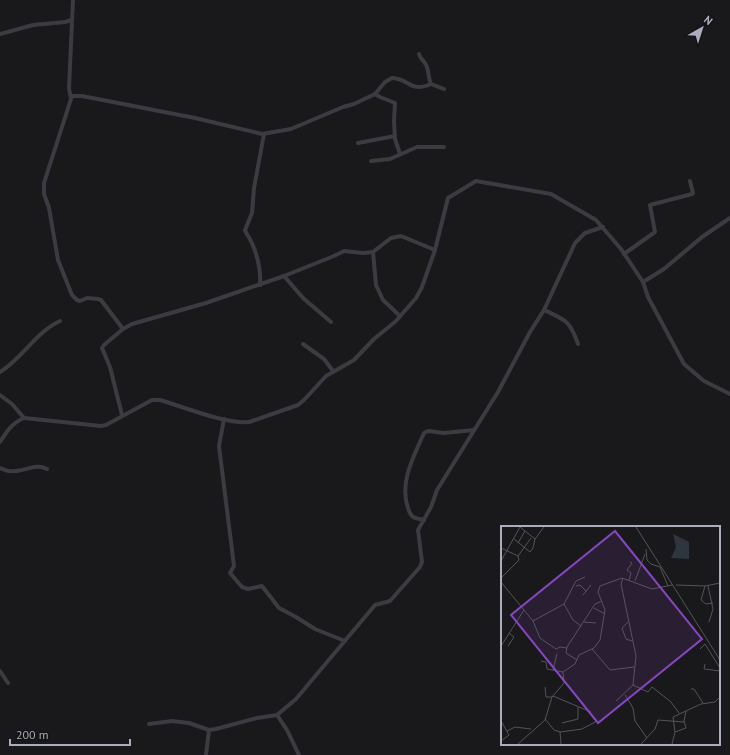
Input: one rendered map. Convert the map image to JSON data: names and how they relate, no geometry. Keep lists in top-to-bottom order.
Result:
{
  "scale_bar": "200 m",
  "north": "top right"
}
